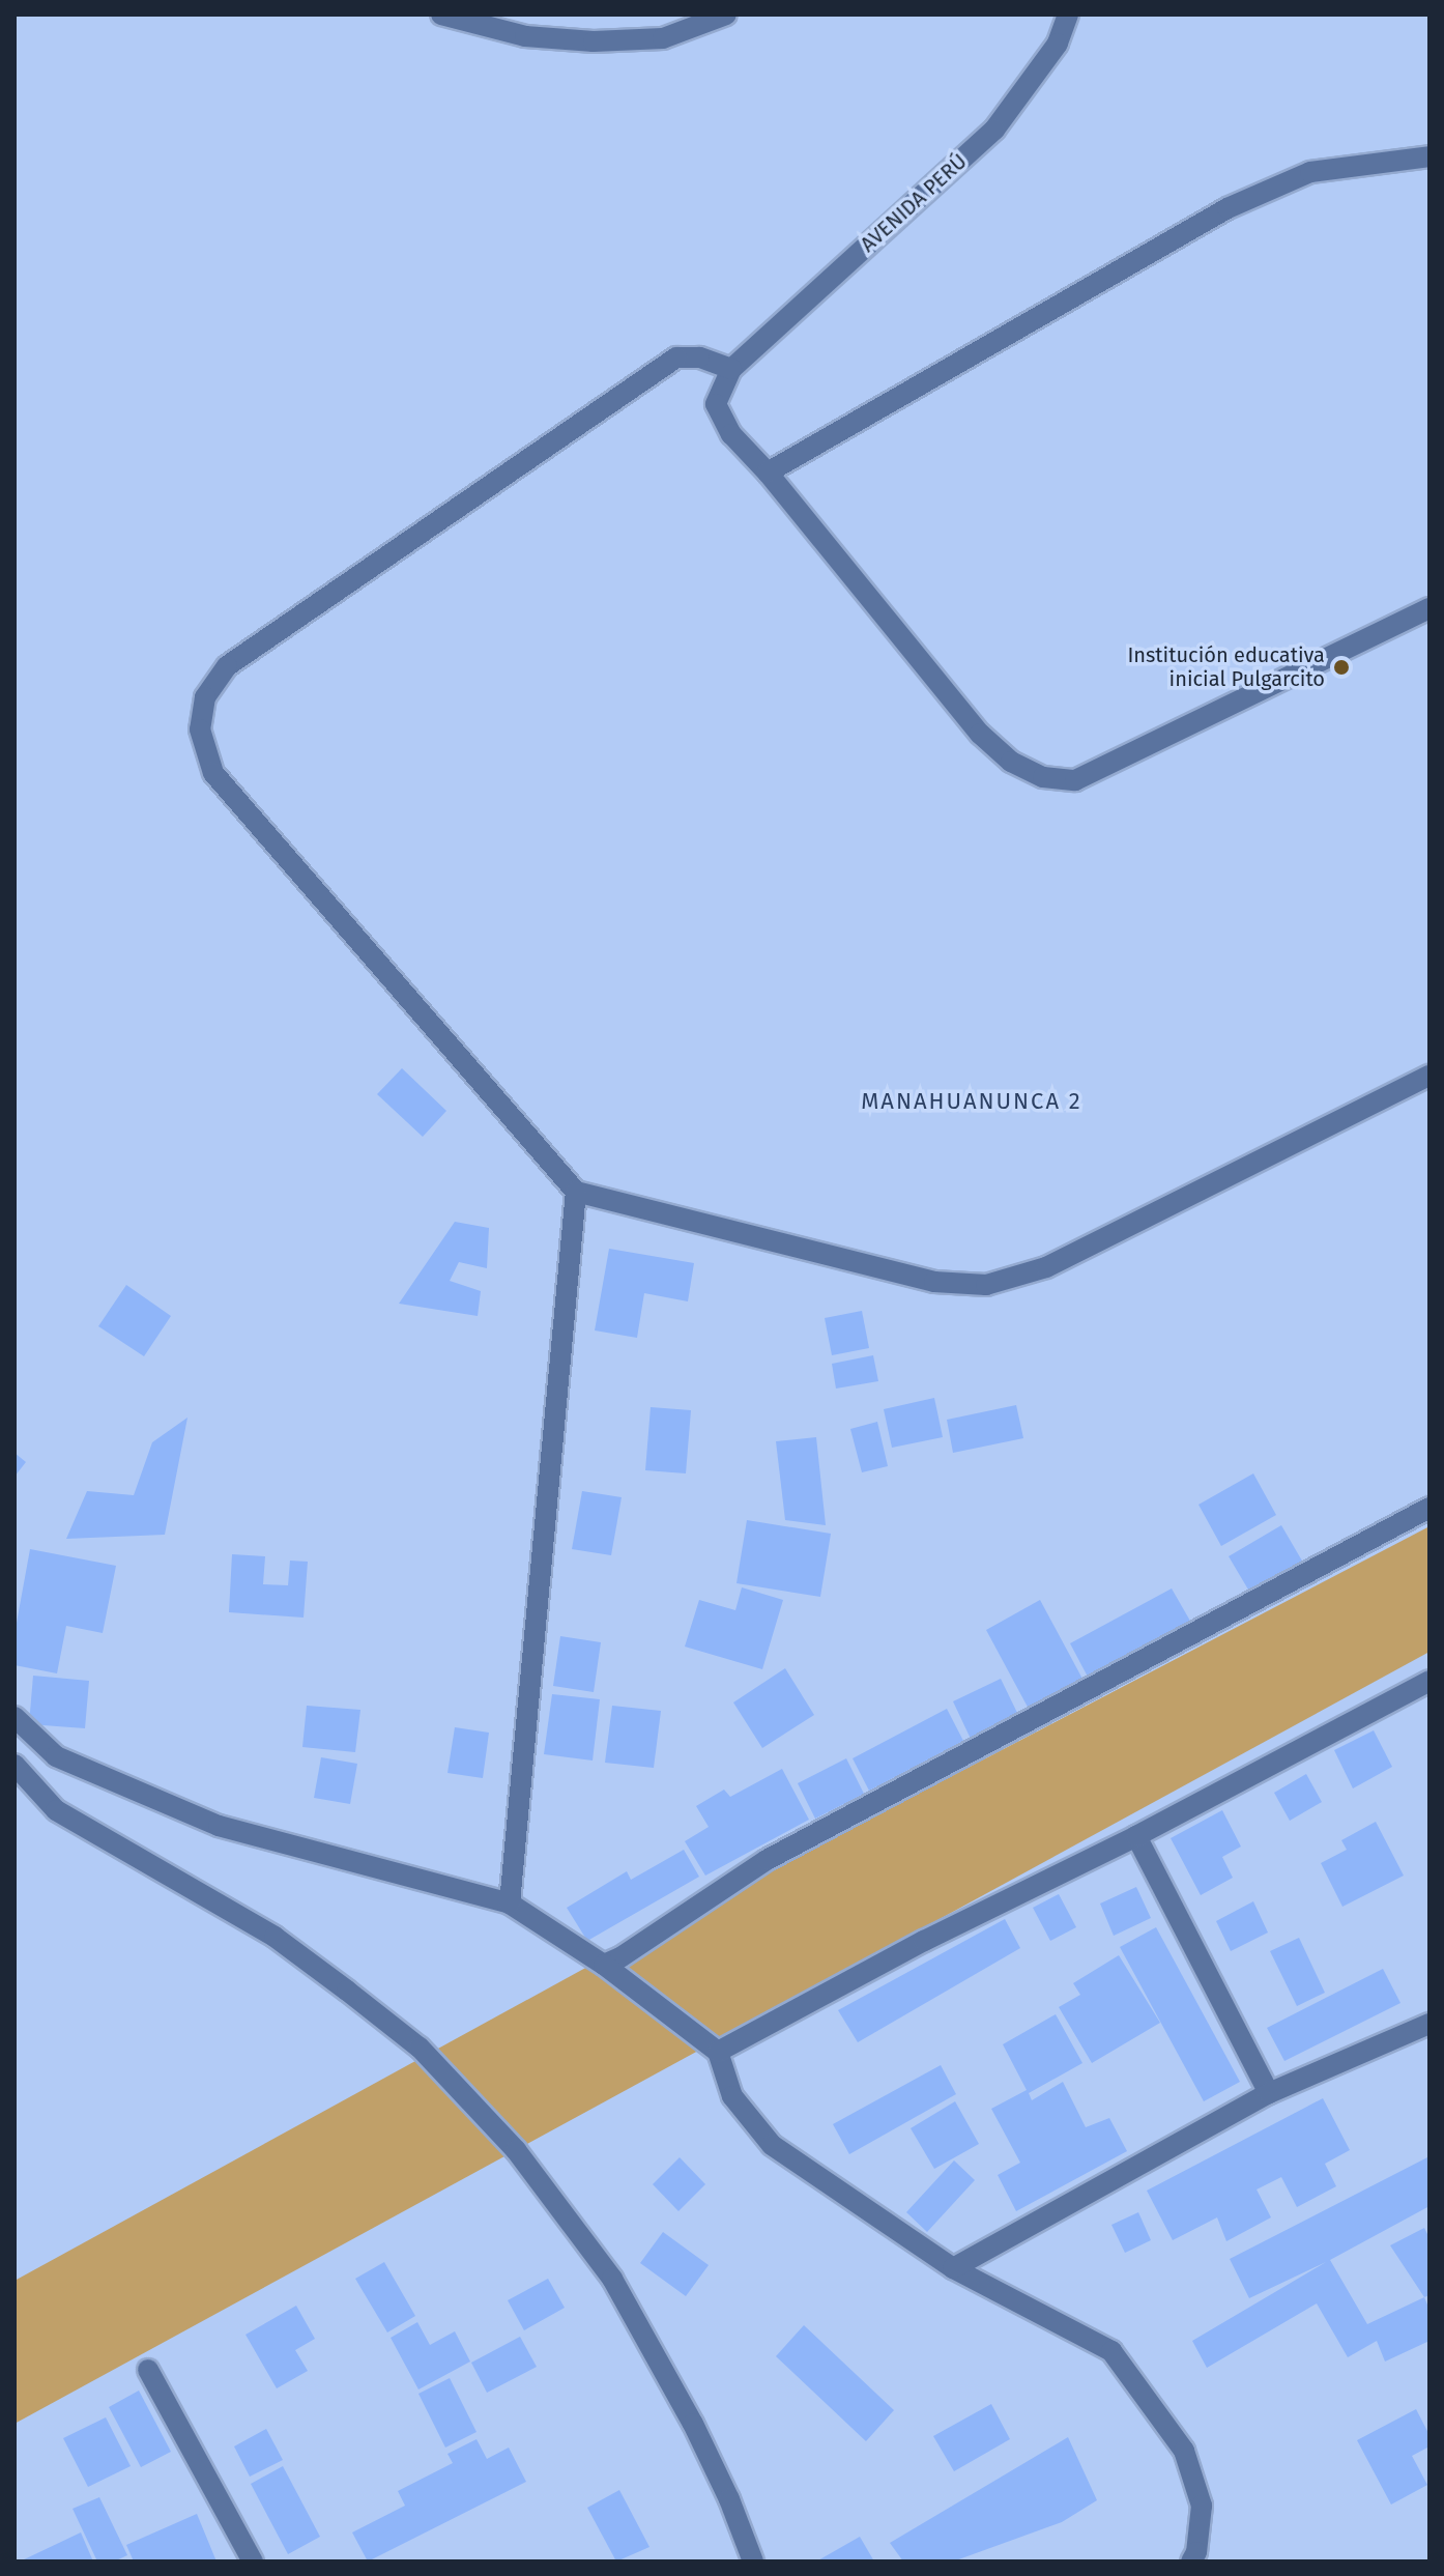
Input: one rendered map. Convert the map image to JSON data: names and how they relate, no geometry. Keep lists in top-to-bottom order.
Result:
{
  "streets": {
    "street": ["AVENIDA PERÚ"]
  },
  "districts": ["MANAHUANUNCA 2"],
  "places": ["Institución educativa inicial Pulgarcito"]
}
